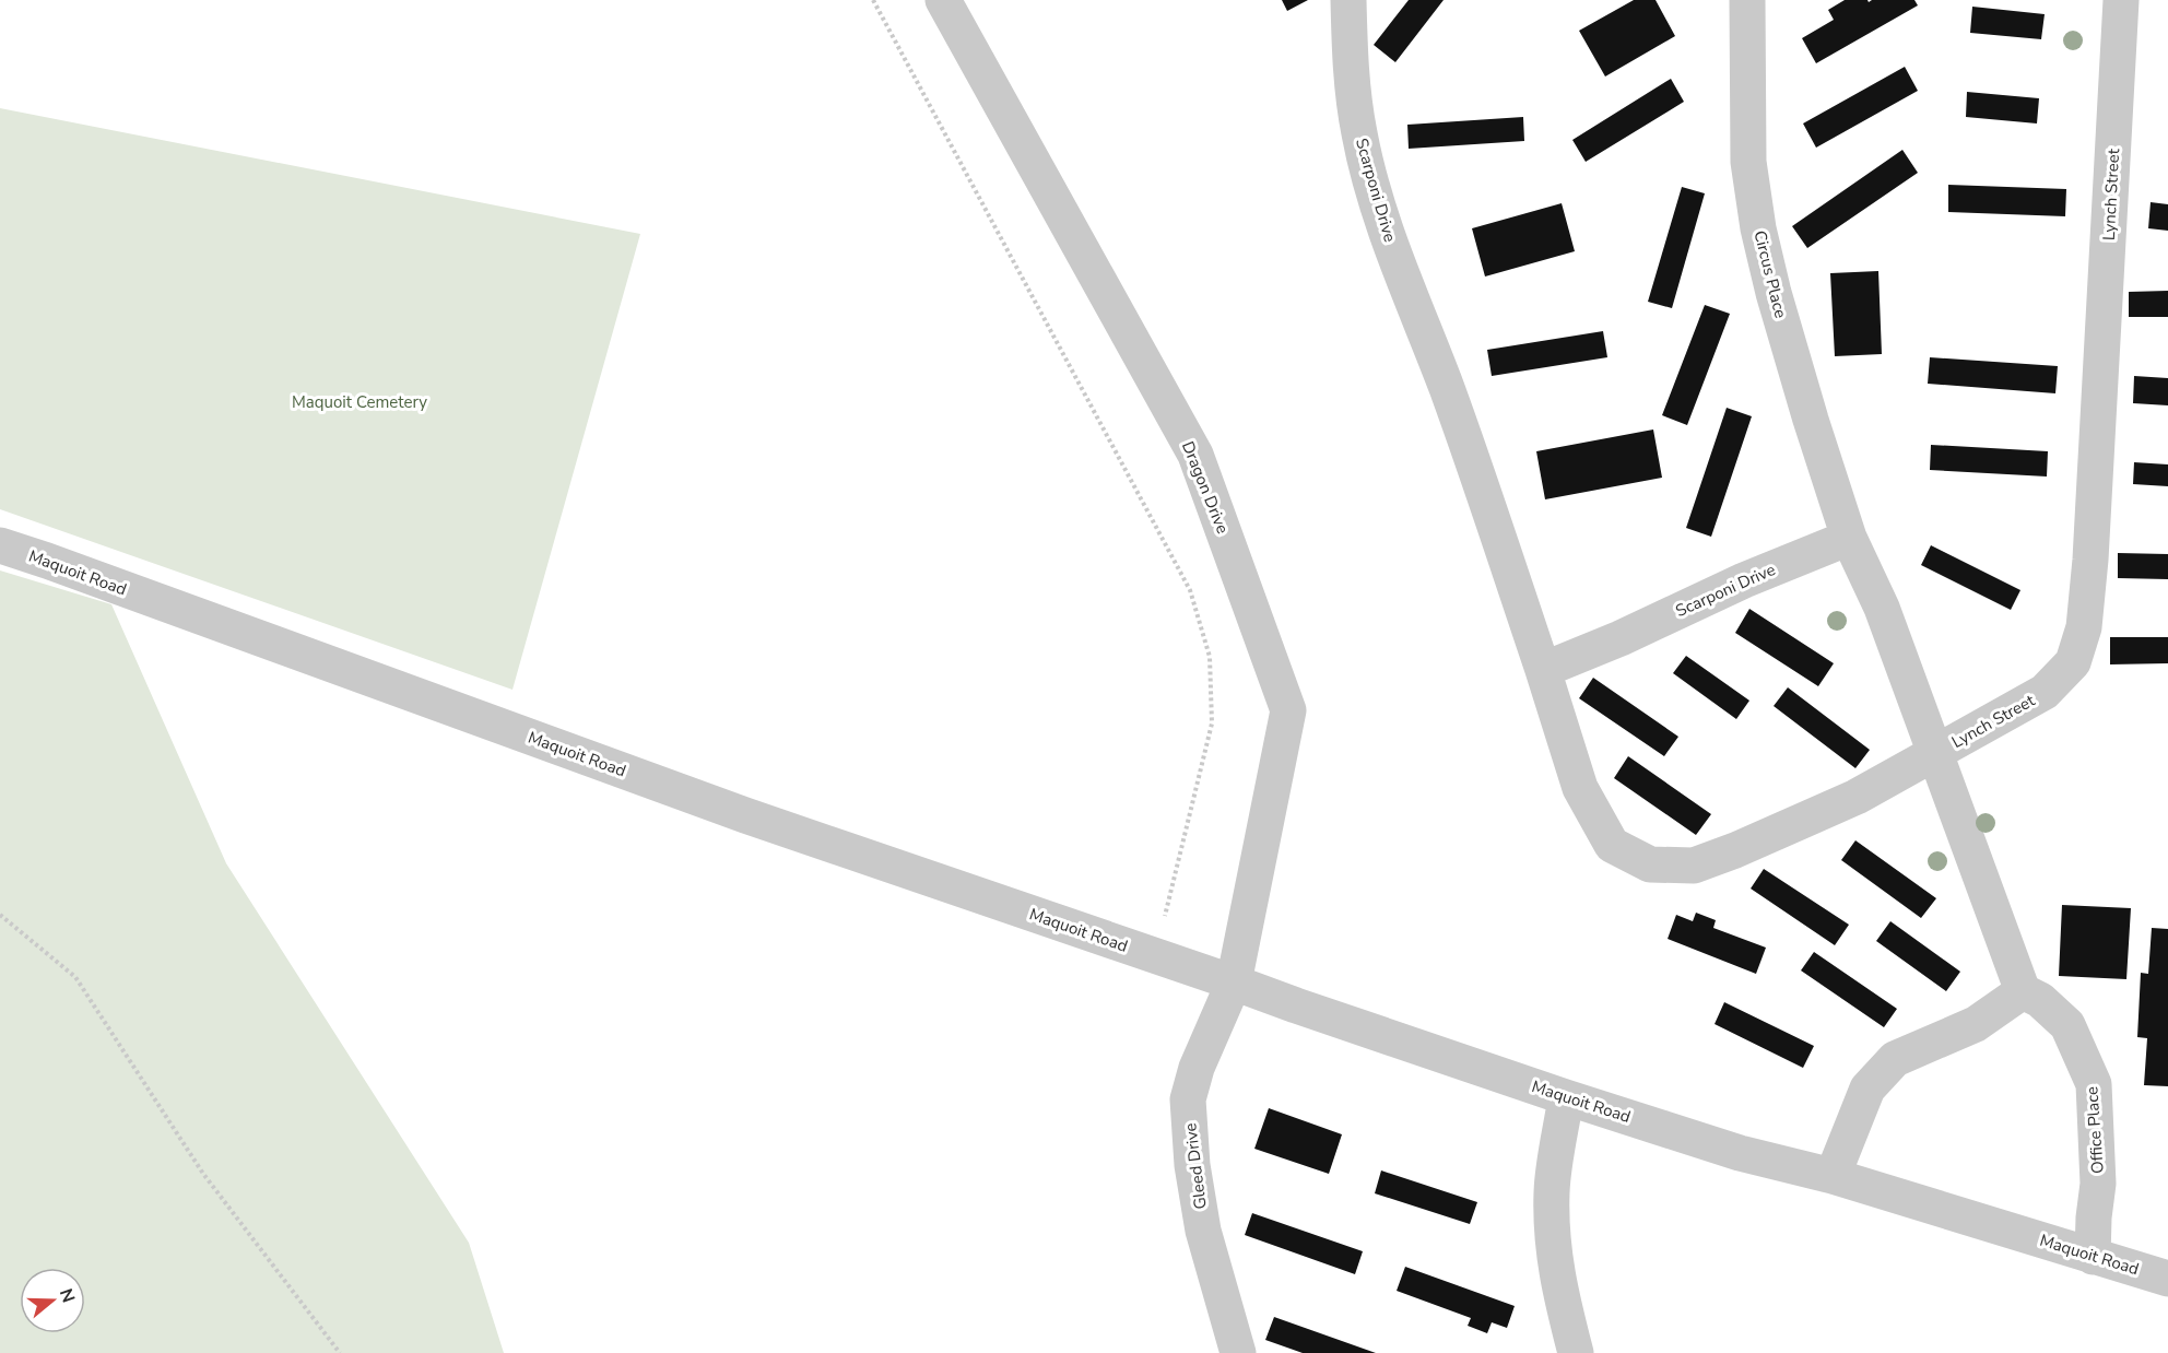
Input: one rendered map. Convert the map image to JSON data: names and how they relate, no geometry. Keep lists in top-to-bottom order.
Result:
{
  "streets": {
    "street": [
      "Scarponi Drive",
      "Lynch Street",
      "Circus Place",
      "Dragon Drive",
      "Maquoit Road",
      "Office Place",
      "Gleed Drive"
    ]
  },
  "crossings": [
    ["Scarponi Drive", "Lynch Street"],
    ["Scarponi Drive", "Circus Place"],
    ["Dragon Drive", "Maquoit Road"],
    ["Dragon Drive", "Gleed Drive"],
    ["Maquoit Road", "Office Place"],
    ["Maquoit Road", "Gleed Drive"]
  ],
  "parks": ["Maquoit Cemetery"],
  "north": "right"
}
